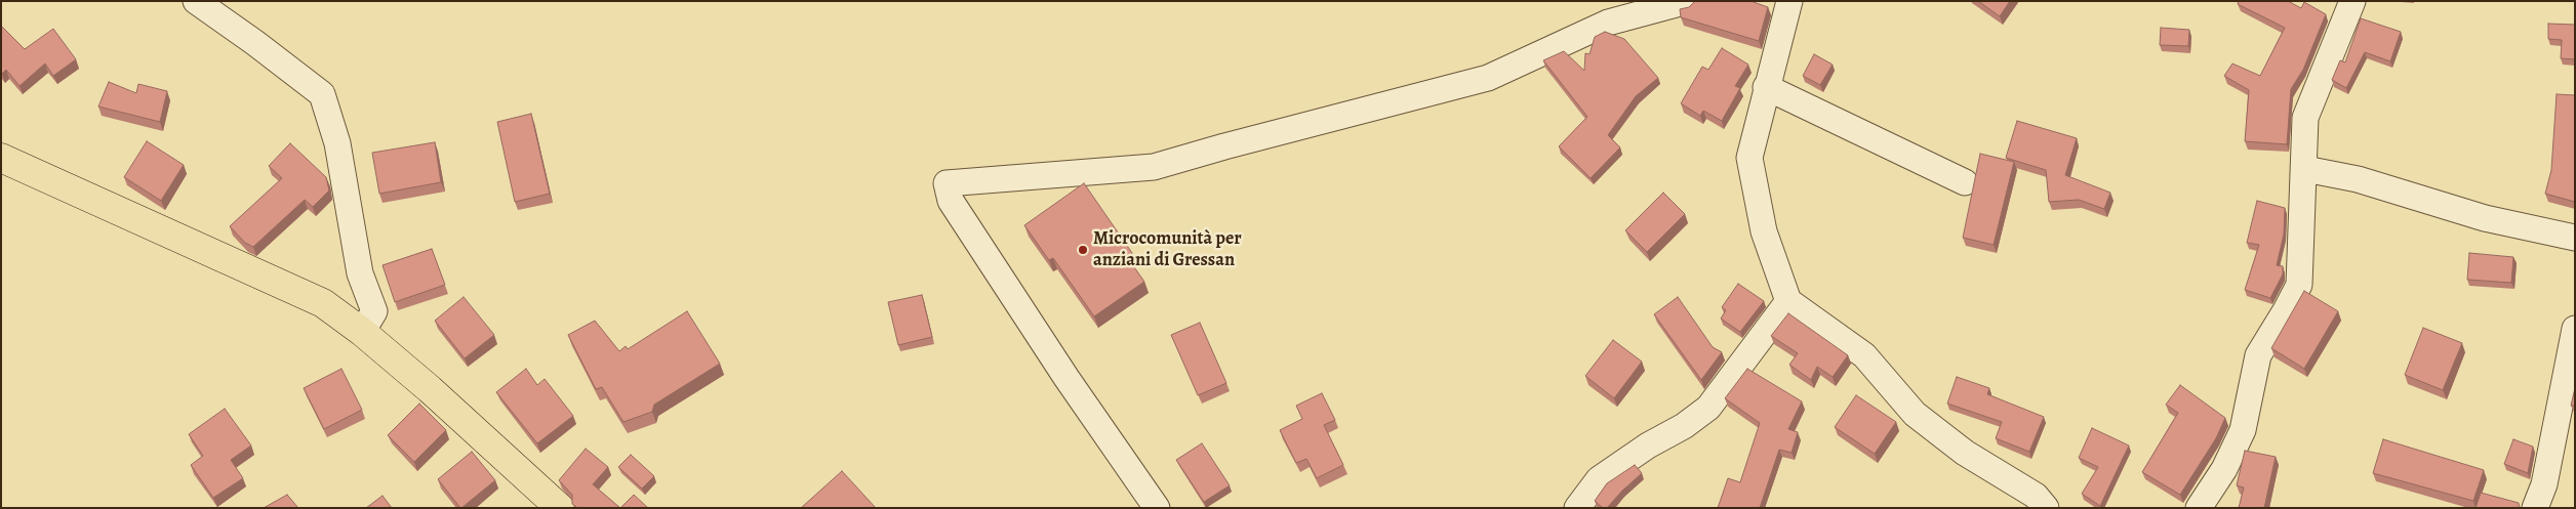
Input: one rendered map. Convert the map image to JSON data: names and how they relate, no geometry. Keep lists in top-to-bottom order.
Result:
{
  "places": ["Microcomunità per anziani di Gressan"]
}
